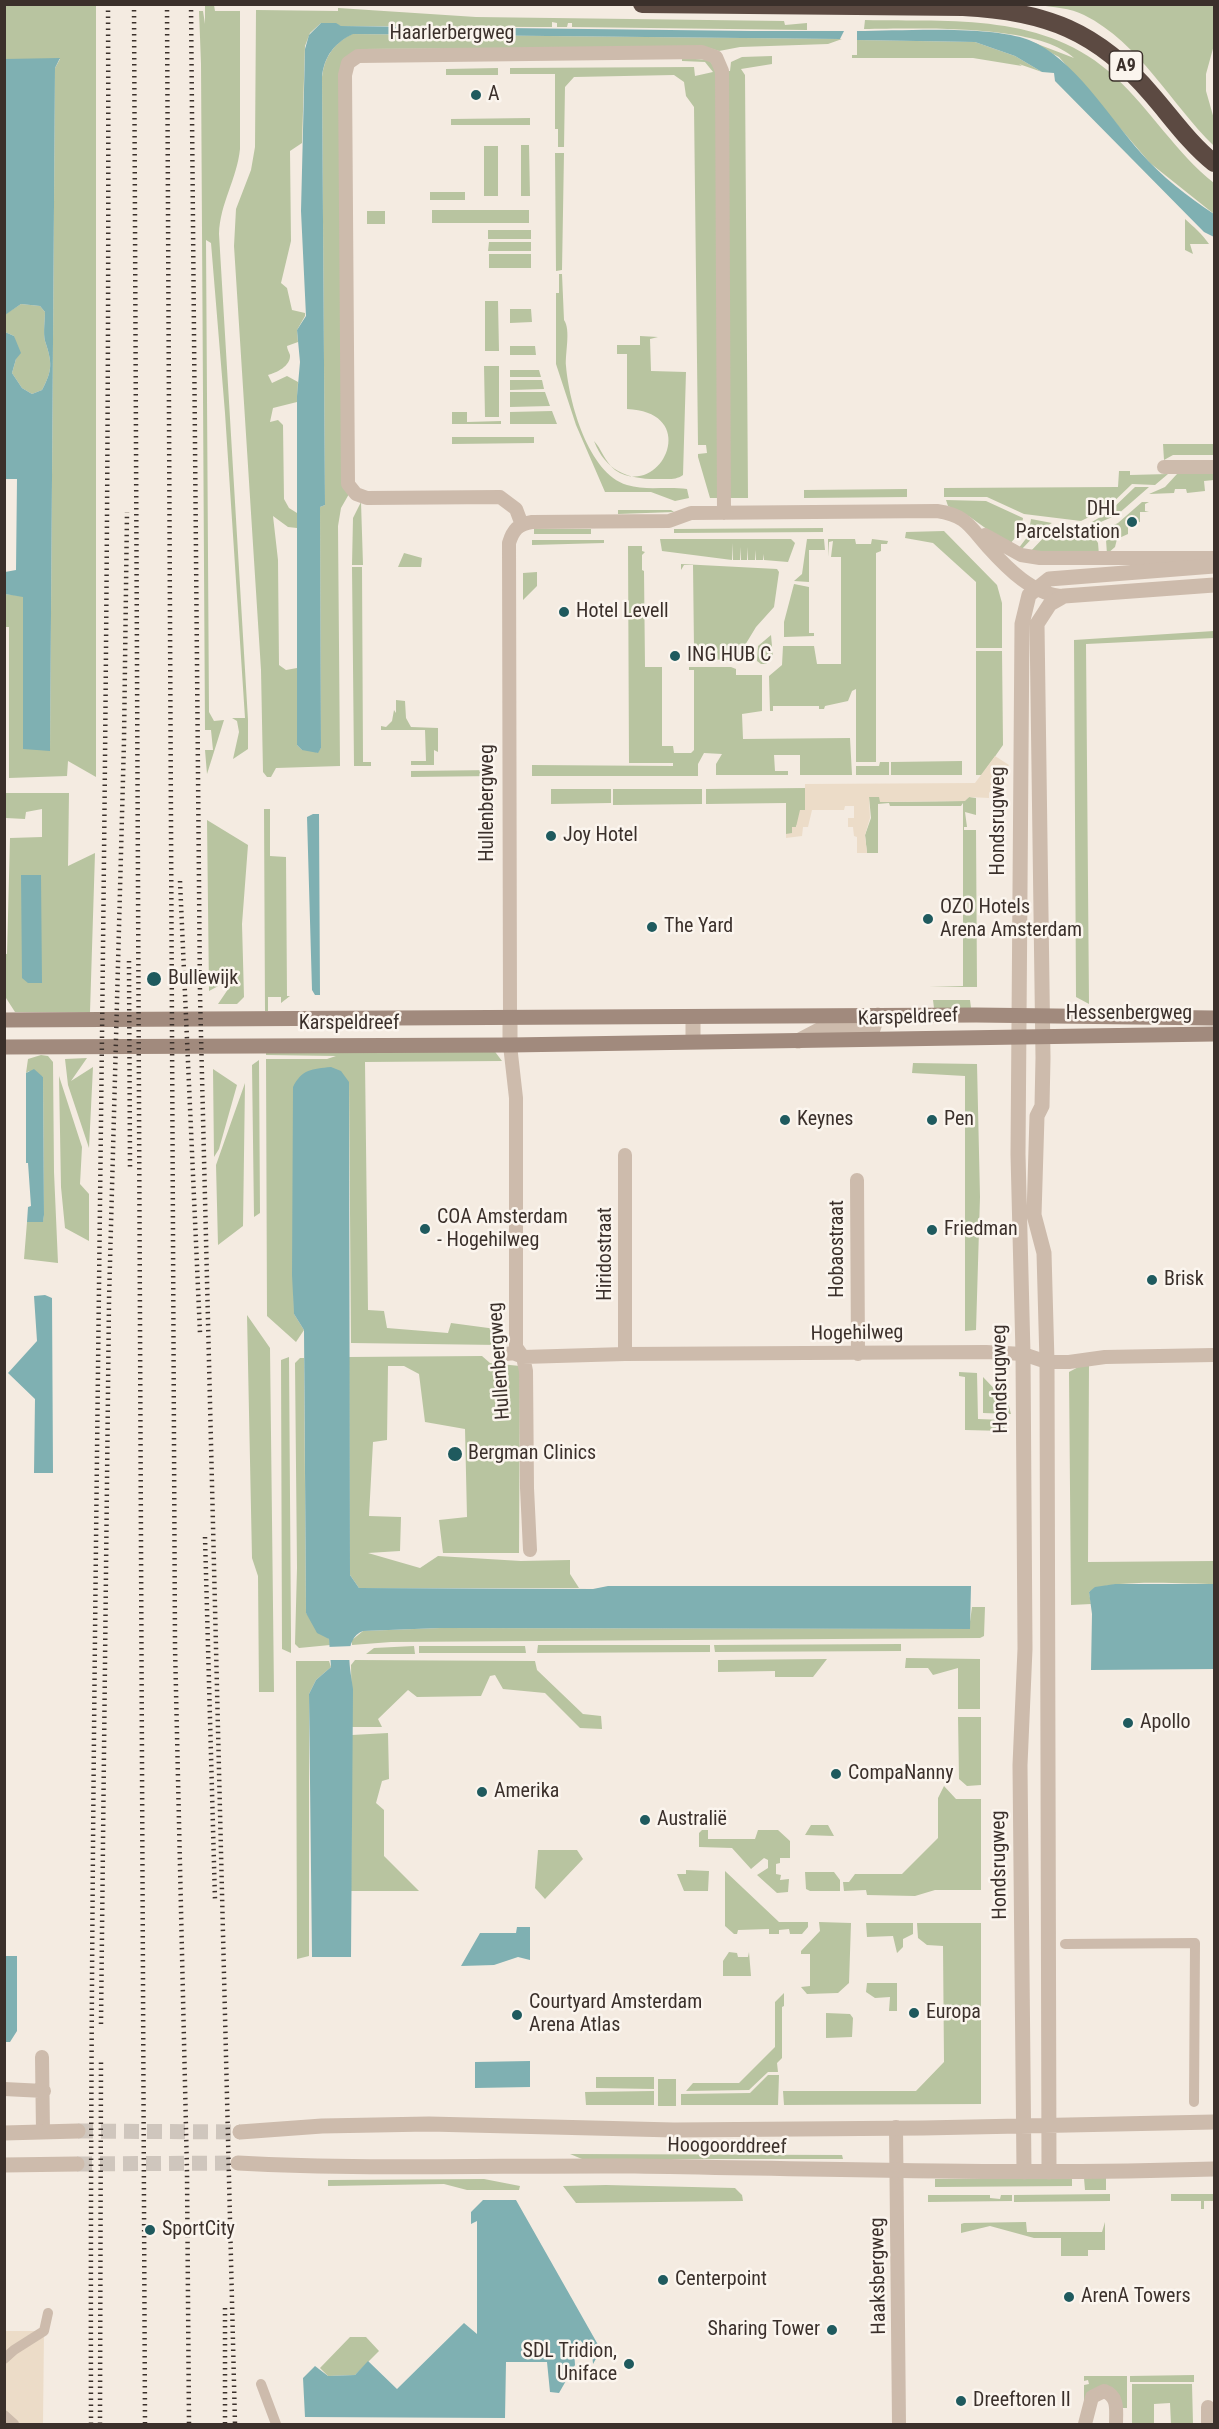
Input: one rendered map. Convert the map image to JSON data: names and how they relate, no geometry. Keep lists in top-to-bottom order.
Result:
{
  "streets": {
    "highway": ["A9"],
    "main road": ["Hessenbergweg", "Karspeldreef"],
    "street": [
      "Haarlerbergweg",
      "Hullenbergweg",
      "Hondsrugweg",
      "Hobaostraat",
      "Hiridostraat",
      "Hogehilweg",
      "Hoogoorddreef",
      "Haaksbergweg"
    ]
  },
  "crossings": [
    ["Haarlerbergweg", "Hullenbergweg"],
    ["Hullenbergweg", "Karspeldreef"],
    ["Hullenbergweg", "Hogehilweg"],
    ["Hondsrugweg", "Hessenbergweg"],
    ["Hondsrugweg", "Karspeldreef"],
    ["Hondsrugweg", "Hogehilweg"],
    ["Hondsrugweg", "Hoogoorddreef"],
    ["Hessenbergweg", "Karspeldreef"],
    ["Hobaostraat", "Hogehilweg"],
    ["Hiridostraat", "Hogehilweg"],
    ["Hoogoorddreef", "Haaksbergweg"]
  ],
  "places": [
    "A",
    "DHL Parcelstation",
    "Hotel Levell",
    "ING HUB C",
    "Joy Hotel",
    "OZO Hotels Arena Amsterdam",
    "The Yard",
    "Bullewijk",
    "Keynes",
    "Pen",
    "COA Amsterdam - Hogehilweg",
    "Friedman",
    "Brisk",
    "Bergman Clinics",
    "Apollo",
    "CompaNanny",
    "Amerika",
    "Australië",
    "Europa",
    "Courtyard Amsterdam Arena Atlas",
    "SportCity",
    "Centerpoint",
    "ArenA Towers",
    "Sharing Tower",
    "SDL Tridion, Uniface",
    "Dreeftoren II"
  ]
}
